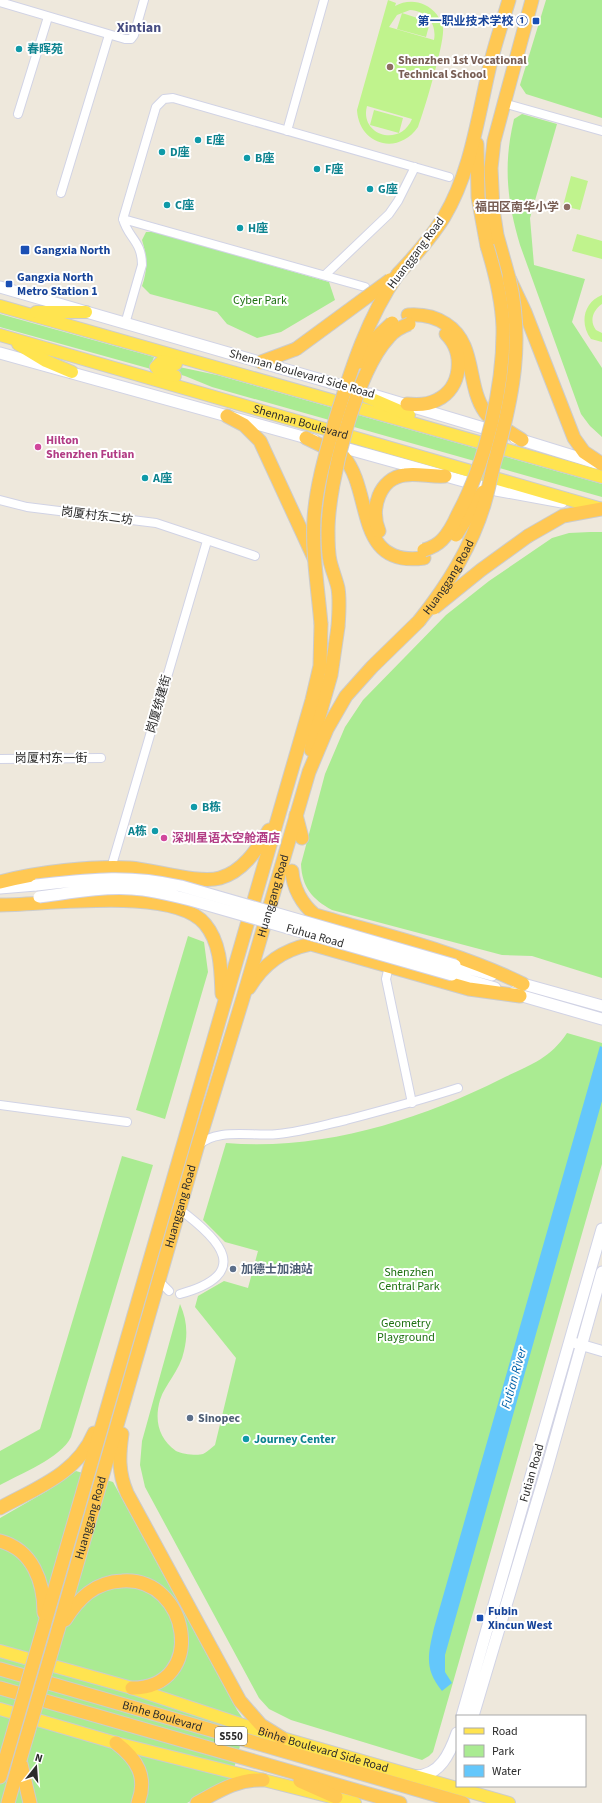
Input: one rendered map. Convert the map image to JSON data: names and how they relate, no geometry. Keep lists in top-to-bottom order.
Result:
{
  "streets": {
    "highway": ["Huanggang Road", "Binhe Boulevard", "S550"],
    "main road": [
      "Shennan Boulevard Side Road",
      "Shennan Boulevard",
      "Fuhua Road",
      "Futian Road",
      "Binhe Boulevard Side Road"
    ],
    "street": ["岗厦村东二坊", "岗厦统建街", "岗厦村东一街"]
  },
  "crossings": [
    ["Huanggang Road", "Shennan Boulevard Side Road"],
    ["岗厦村东二坊", "岗厦统建街"]
  ],
  "districts": ["Xintian"],
  "water": ["Futian River"],
  "parks": ["Cyber Park", "Shenzhen Central Park", "Geometry Playground"],
  "places": {
    "transit": [
      "第一职业技术学校 ①",
      "Gangxia North",
      "Gangxia North Metro Station 1",
      "Fubin Xincun West"
    ],
    "other": [
      "春晖苑",
      "Shenzhen 1st Vocational Technical School",
      "E座",
      "D座",
      "B座",
      "F座",
      "G座",
      "C座",
      "福田区南华小学",
      "H座",
      "Hilton Shenzhen Futian",
      "A座",
      "B栋",
      "A栋",
      "深圳星语太空舱酒店",
      "加德士加油站",
      "Sinopec",
      "Journey Center"
    ]
  },
  "legend": ["Road", "Park", "Water"],
  "north": "top"
}
